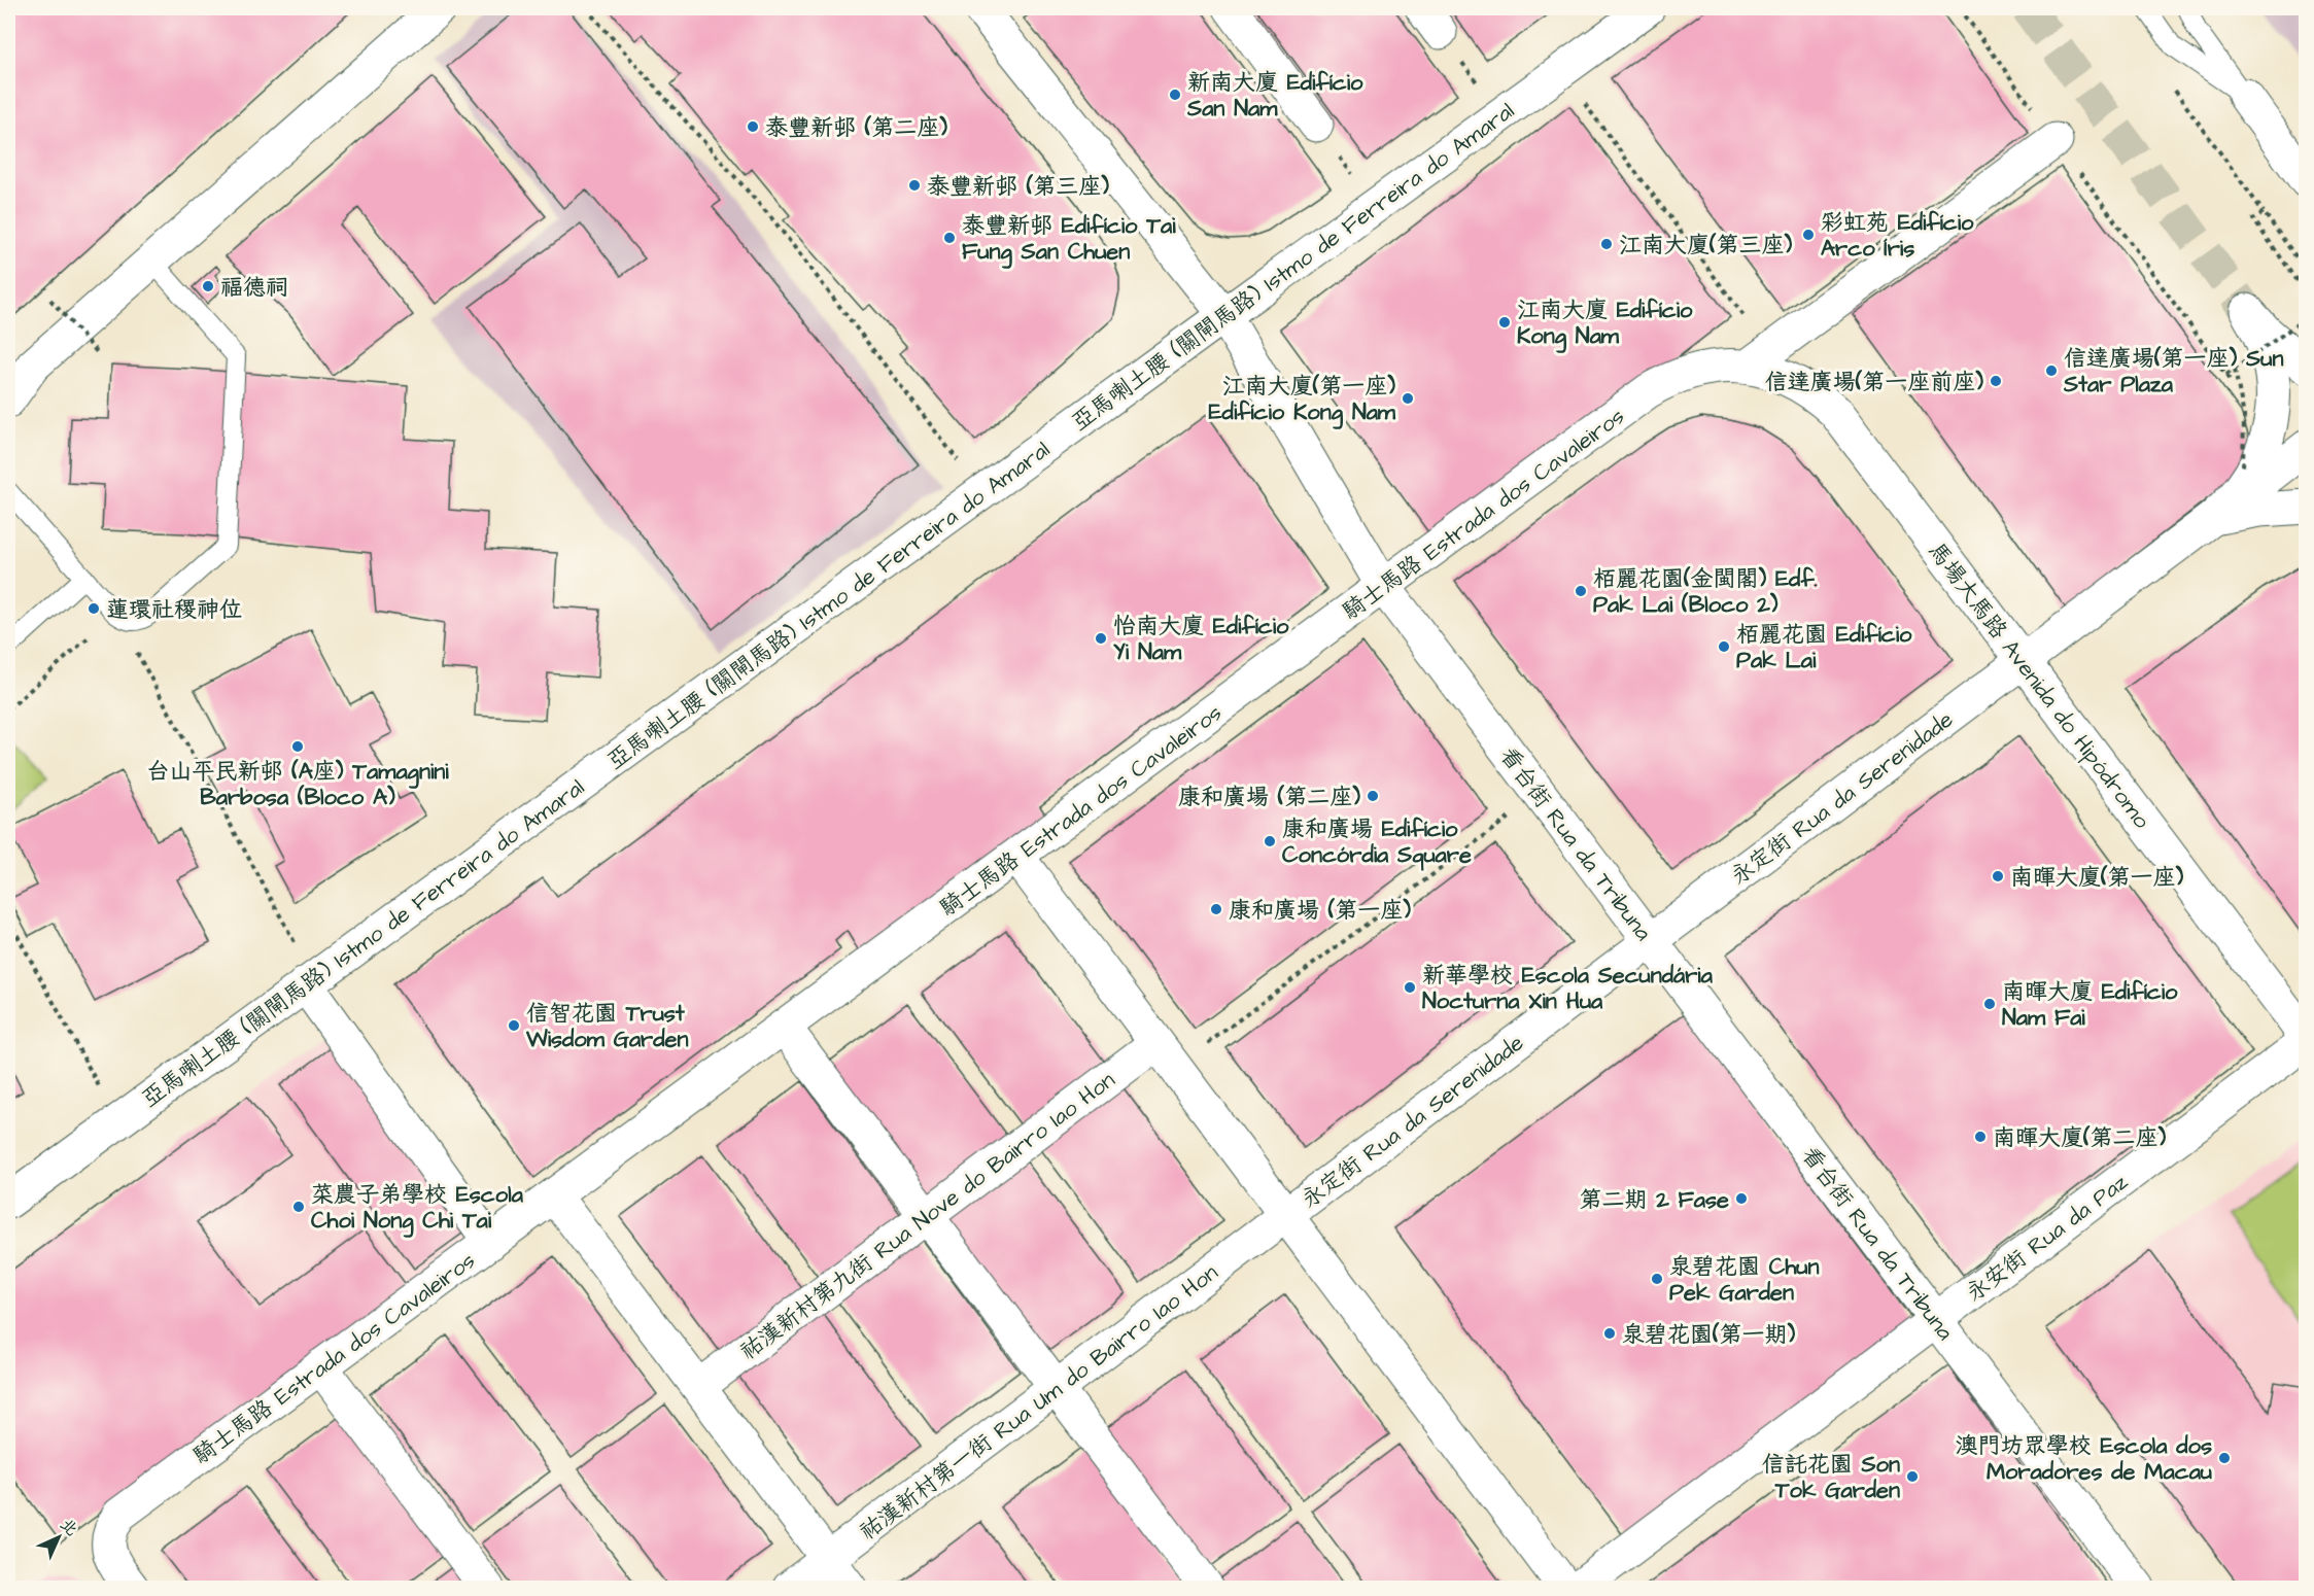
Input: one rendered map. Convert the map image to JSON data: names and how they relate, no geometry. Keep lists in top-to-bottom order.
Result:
{
  "streets": {
    "street": [
      "亞馬喇土腰 (關閘馬路) Istmo de Ferreira do Amaral",
      "騎士馬路 Estrada dos Cavaleiros",
      "馬場大馬路 Avenida do Hipódromo",
      "永定街 Rua da Serenidade",
      "看台街 Rua da Tribuna",
      "祐漢新村第九街 Rua Nove do Bairro Iao Hon",
      "永安街 Rua da Paz",
      "祐漢新村第一街 Rua Um do Bairro Iao Hon"
    ]
  },
  "crossings": [
    ["亞馬喇土腰 (關閘馬路) Istmo de Ferreira do Amaral", "看台街 Rua da Tribuna"],
    ["騎士馬路 Estrada dos Cavaleiros", "馬場大馬路 Avenida do Hipódromo"],
    ["騎士馬路 Estrada dos Cavaleiros", "看台街 Rua da Tribuna"],
    ["馬場大馬路 Avenida do Hipódromo", "永定街 Rua da Serenidade"],
    ["馬場大馬路 Avenida do Hipódromo", "永安街 Rua da Paz"],
    ["永定街 Rua da Serenidade", "看台街 Rua da Tribuna"],
    ["永定街 Rua da Serenidade", "祐漢新村第一街 Rua Um do Bairro Iao Hon"],
    ["看台街 Rua da Tribuna", "永安街 Rua da Paz"]
  ],
  "places": [
    "新南大廈 Edifício San Nam",
    "泰豐新邨 (第二座)",
    "泰豐新邨 (第三座)",
    "彩虹苑 Edifício Arco Íris",
    "泰豐新邨 Edifício Tai Fung San Chuen",
    "江南大廈(第三座)",
    "福德祠",
    "江南大廈 Edifício Kong Nam",
    "信達廣場(第一座) Sun Star Plaza",
    "信達廣場(第一座前座)",
    "江南大廈(第一座) Edifício Kong Nam",
    "栢麗花園(金閩閣) Edf. Pak Lai (Bloco 2)",
    "蓮環社稷神位",
    "怡南大廈 Edifício Yi Nam",
    "栢麗花園 Edifício Pak Lai",
    "台山平民新邨 (A座) Tamagnini Barbosa (Bloco A)",
    "康和廣場 (第二座)",
    "康和廣場 Edifício Concórdia Square",
    "南暉大廈(第一座)",
    "康和廣場 (第一座)",
    "新華學校 Escola Secundária Nocturna Xin Hua",
    "南暉大廈 Edifício Nam Fai",
    "信智花園 Trust Wisdom Garden",
    "南暉大廈(第二座)",
    "第二期 2 Fase",
    "菜農子弟學校 Escola Choi Nong Chi Tai",
    "泉碧花園 Chun Pek Garden",
    "泉碧花園(第一期)",
    "澳門坊眾學校 Escola dos Moradores de Macau",
    "信託花園 Son Tok Garden"
  ],
  "north": "top right"
}
